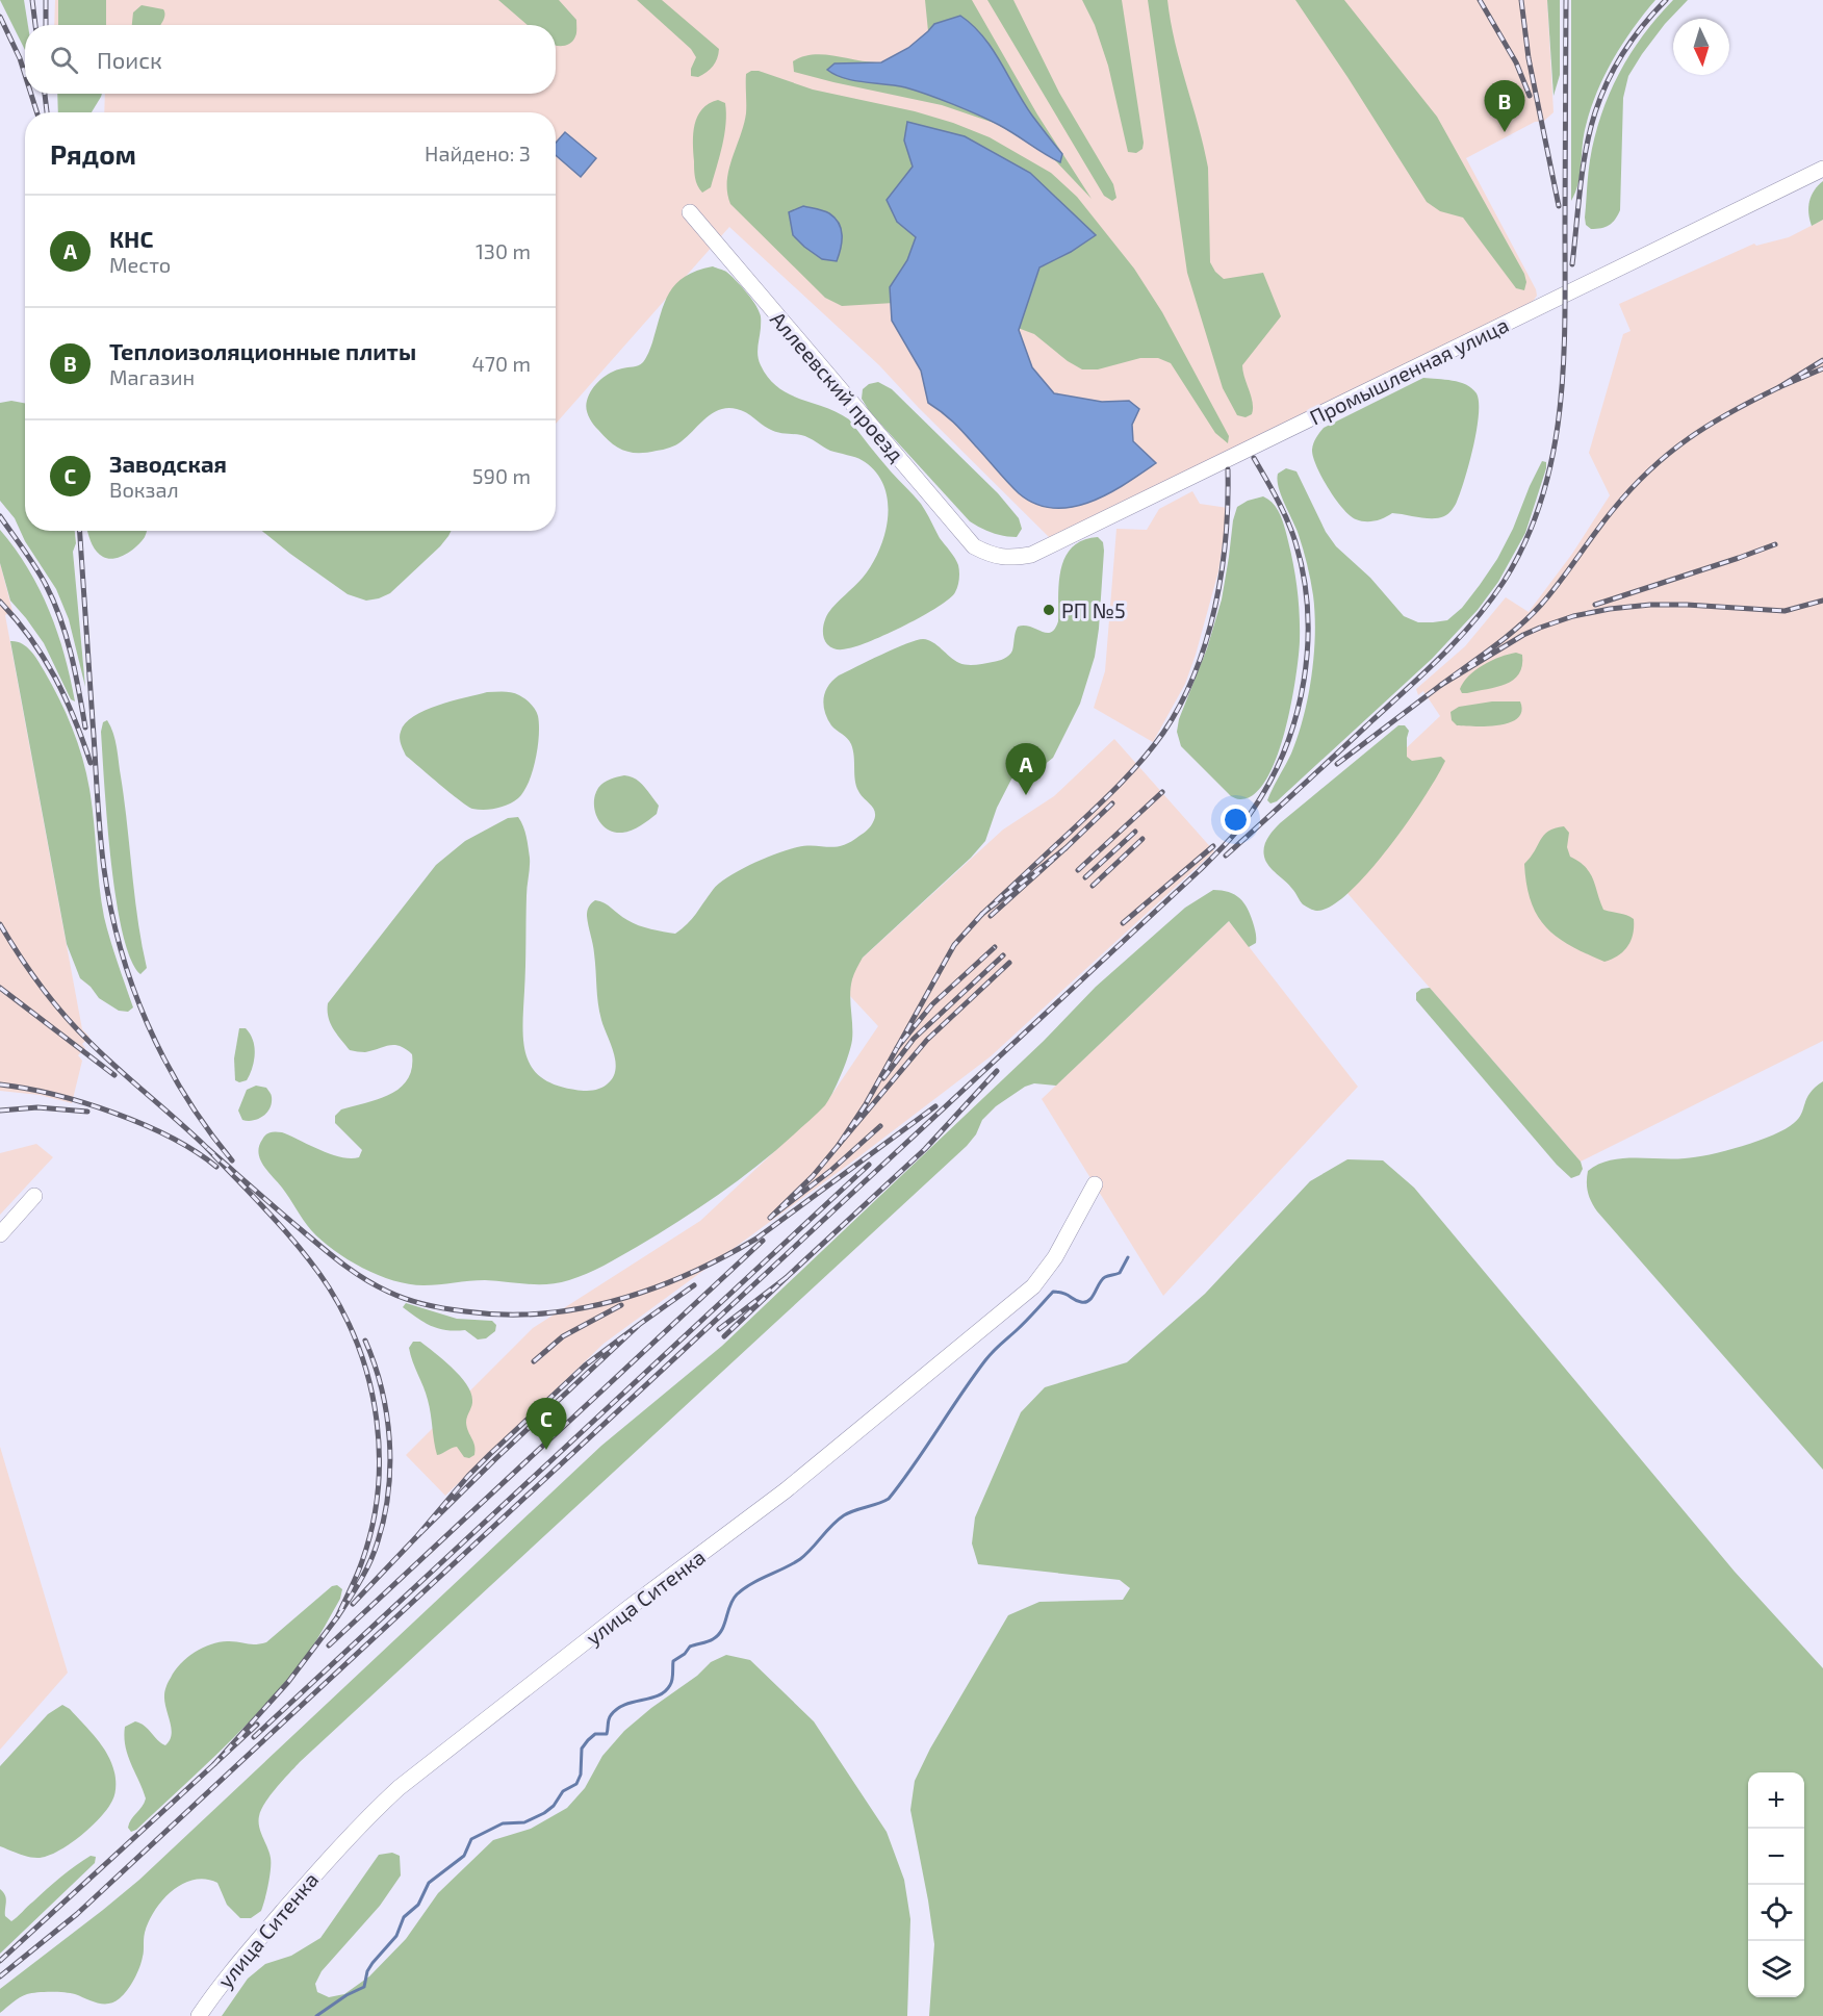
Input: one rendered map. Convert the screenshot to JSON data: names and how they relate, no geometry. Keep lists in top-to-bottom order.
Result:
{
  "streets": {
    "street": ["Промышленная улица", "Аллеевский проезд", "улица Ситенка"]
  },
  "crossings": [
    ["Промышленная улица", "Аллеевский проезд"]
  ],
  "places": ["РП №5"],
  "north": "bottom",
  "page": {
    "search": "Поиск",
    "pins": ["B", "A", "C"],
    "heading": ["Рядом", "Найдено: 3"],
    "list": [
      {
        "mark": "A",
        "name": "КНС",
        "note": "Место",
        "value": "130 m"
      },
      {
        "mark": "B",
        "name": "Теплоизоляционные плиты",
        "note": "Магазин",
        "value": "470 m"
      },
      {
        "mark": "C",
        "name": "Заводская",
        "note": "Вокзал",
        "value": "590 m"
      }
    ],
    "map_buttons": ["+", "−"]
  }
}
